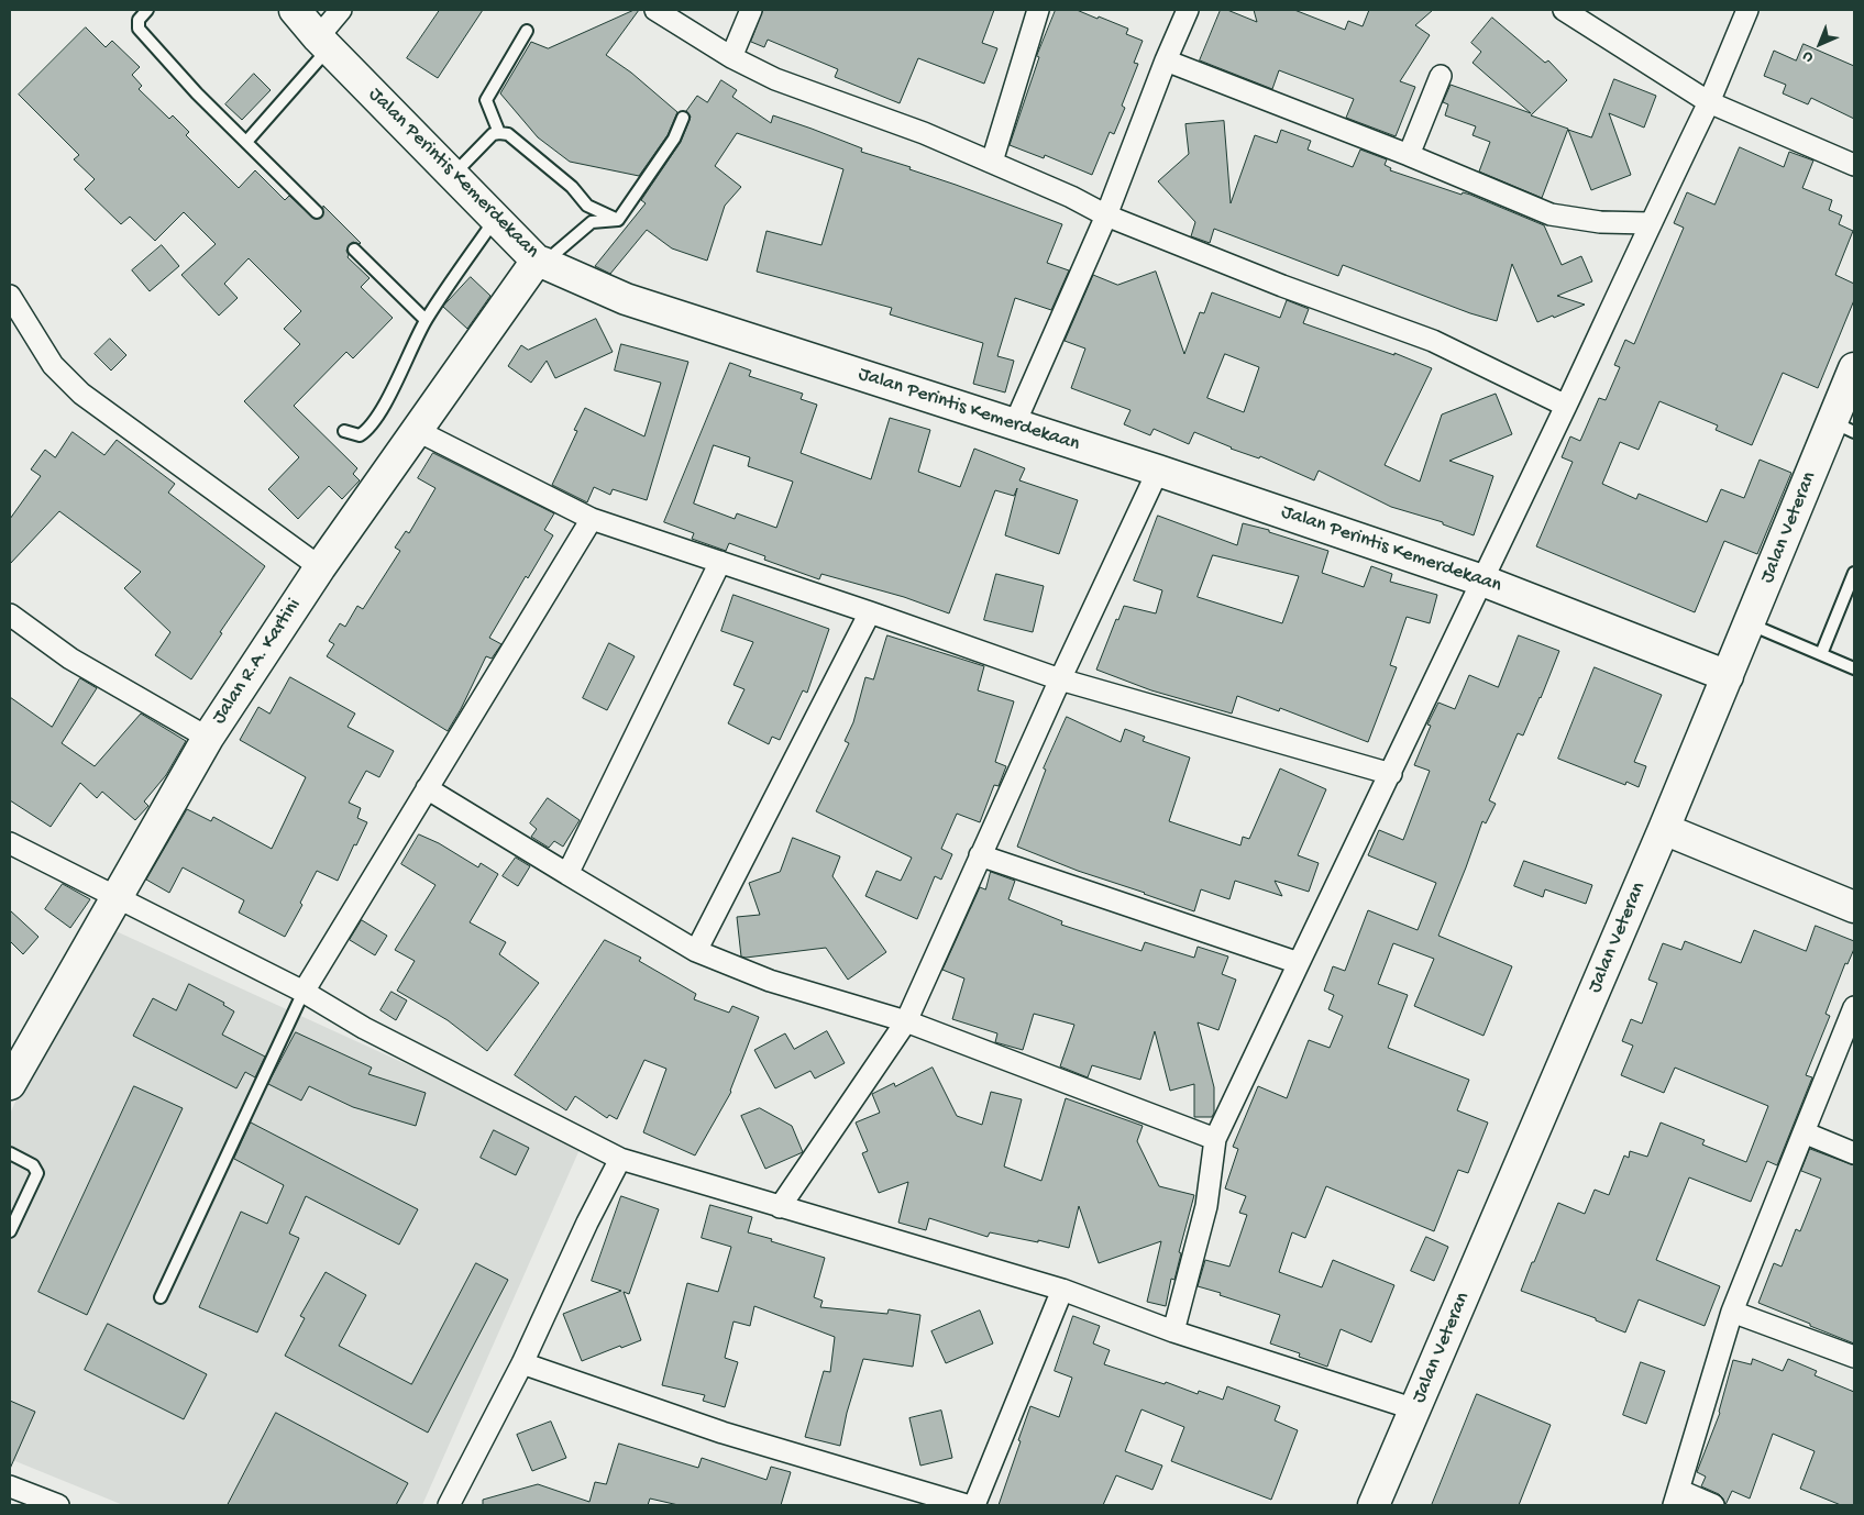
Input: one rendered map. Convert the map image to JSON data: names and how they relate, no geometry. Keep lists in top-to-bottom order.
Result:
{
  "streets": {
    "main road": ["Jalan Perintis Kemerdekaan", "Jalan Veteran", "Jalan R.A. Kartini"]
  },
  "crossings": [
    ["Jalan Perintis Kemerdekaan", "Jalan Veteran"],
    ["Jalan Perintis Kemerdekaan", "Jalan R.A. Kartini"]
  ],
  "north": "bottom left"
}
